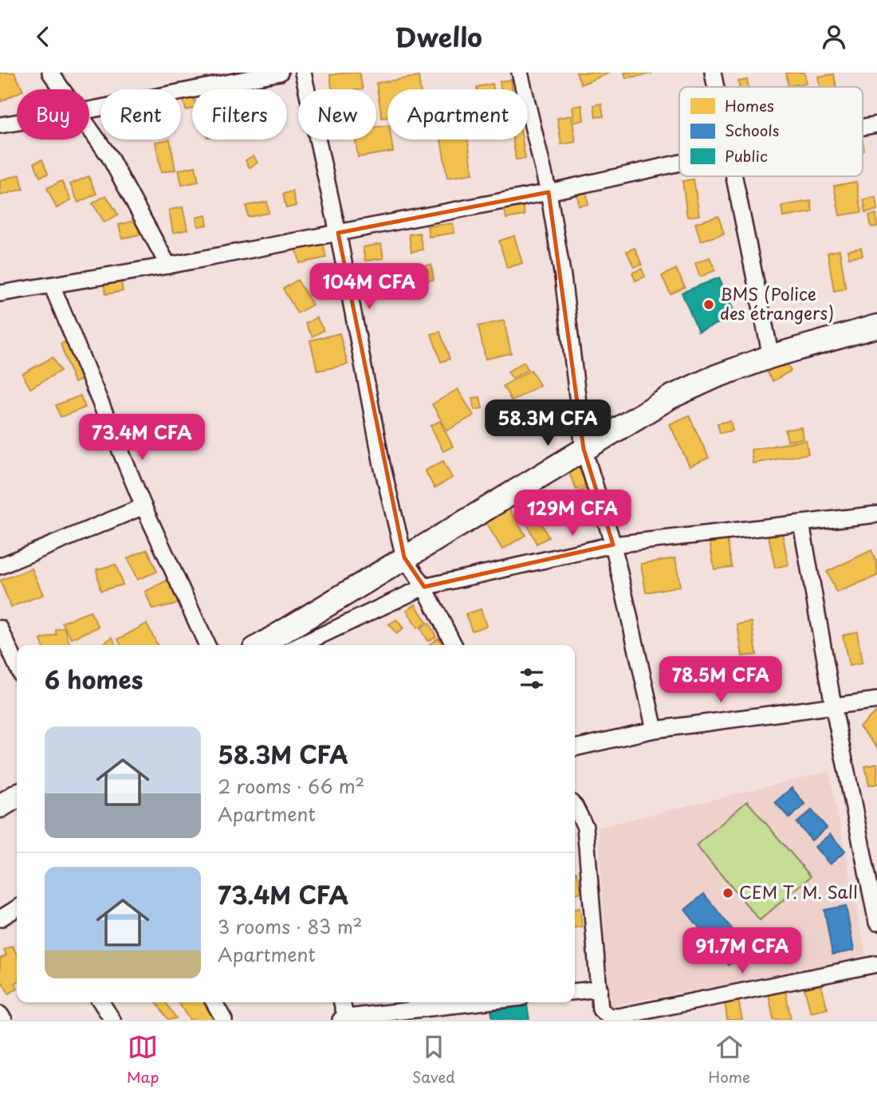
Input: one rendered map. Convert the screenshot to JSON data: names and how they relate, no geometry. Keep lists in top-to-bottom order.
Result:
{
  "places": ["BMS (Police des étrangers)", "CEM T. M. Sall"],
  "legend": ["Homes", "Schools", "Public"],
  "page": {
    "header": "Dwello",
    "chip": [
      "Buy",
      "Rent",
      "Filters",
      "New",
      "Apartment"
    ],
    "price": [
      "104M CFA",
      "58.3M CFA",
      "73.4M CFA",
      "129M CFA",
      "78.5M CFA",
      "91.7M CFA"
    ],
    "heading": "6 homes",
    "list": [
      {
        "name": "58.3M CFA",
        "note": "2 rooms · 66 m² · Apartment"
      },
      {
        "name": "73.4M CFA",
        "note": "3 rooms · 83 m² · Apartment"
      }
    ],
    "tabs": ["Map", "Saved", "Home"]
  }
}
